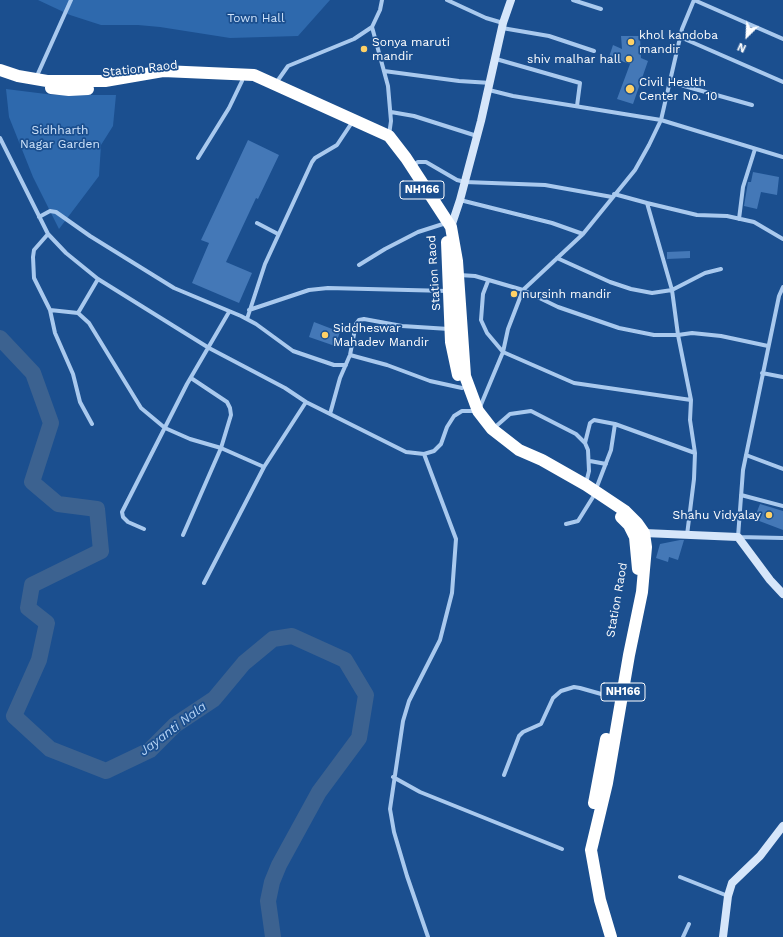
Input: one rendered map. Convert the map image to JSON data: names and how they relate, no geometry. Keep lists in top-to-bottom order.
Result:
{
  "streets": {
    "highway": ["Station Raod", "NH166"]
  },
  "crossings": [
    ["Station Raod", "NH166"]
  ],
  "water": ["Jayanti Nala"],
  "parks": ["Town Hall", "Sidhharth Nagar Garden"],
  "places": [
    "khol kandoba mandir",
    "Sonya maruti mandir",
    "shiv malhar hall",
    "Civil Health Center No. 10",
    "nursinh mandir",
    "Siddheswar Mahadev Mandir",
    "Shahu Vidyalay"
  ],
  "north": "bottom left"
}
